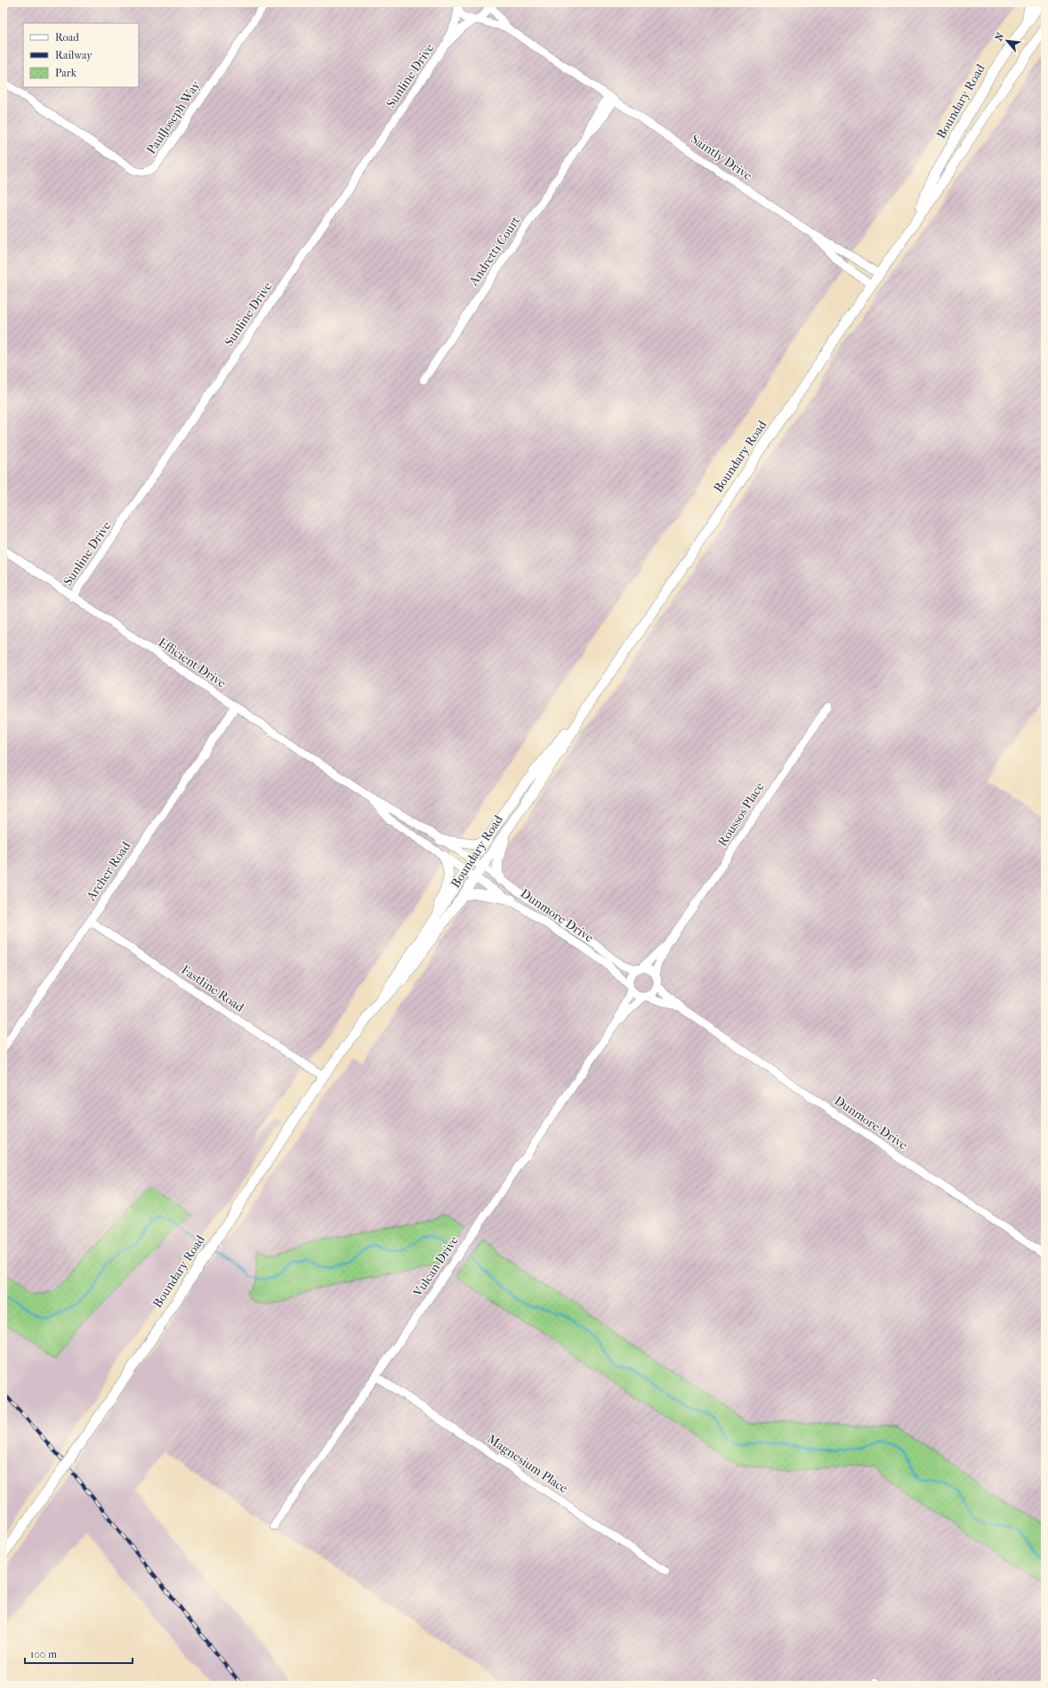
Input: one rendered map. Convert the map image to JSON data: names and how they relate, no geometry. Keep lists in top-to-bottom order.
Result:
{
  "streets": {
    "main road": ["Boundary Road"],
    "street": [
      "Sunline Drive",
      "PaulJoseph Way",
      "Saintly Drive",
      "Andretti Court",
      "Efficient Drive",
      "Roussos Place",
      "Archer Road",
      "Dunmore Drive",
      "Fastline Road",
      "Vulcan Drive",
      "Magnesium Place"
    ]
  },
  "crossings": [
    ["Sunline Drive", "Saintly Drive"],
    ["Sunline Drive", "Efficient Drive"],
    ["Boundary Road", "Saintly Drive"],
    ["Boundary Road", "Efficient Drive"],
    ["Boundary Road", "Dunmore Drive"],
    ["Boundary Road", "Fastline Road"],
    ["Saintly Drive", "Andretti Court"],
    ["Efficient Drive", "Archer Road"],
    ["Efficient Drive", "Dunmore Drive"],
    ["Roussos Place", "Dunmore Drive"],
    ["Roussos Place", "Vulcan Drive"],
    ["Archer Road", "Fastline Road"],
    ["Dunmore Drive", "Vulcan Drive"],
    ["Vulcan Drive", "Magnesium Place"]
  ],
  "legend": ["Road", "Railway", "Park"],
  "scale_bar": "100 m",
  "north": "top left"
}
